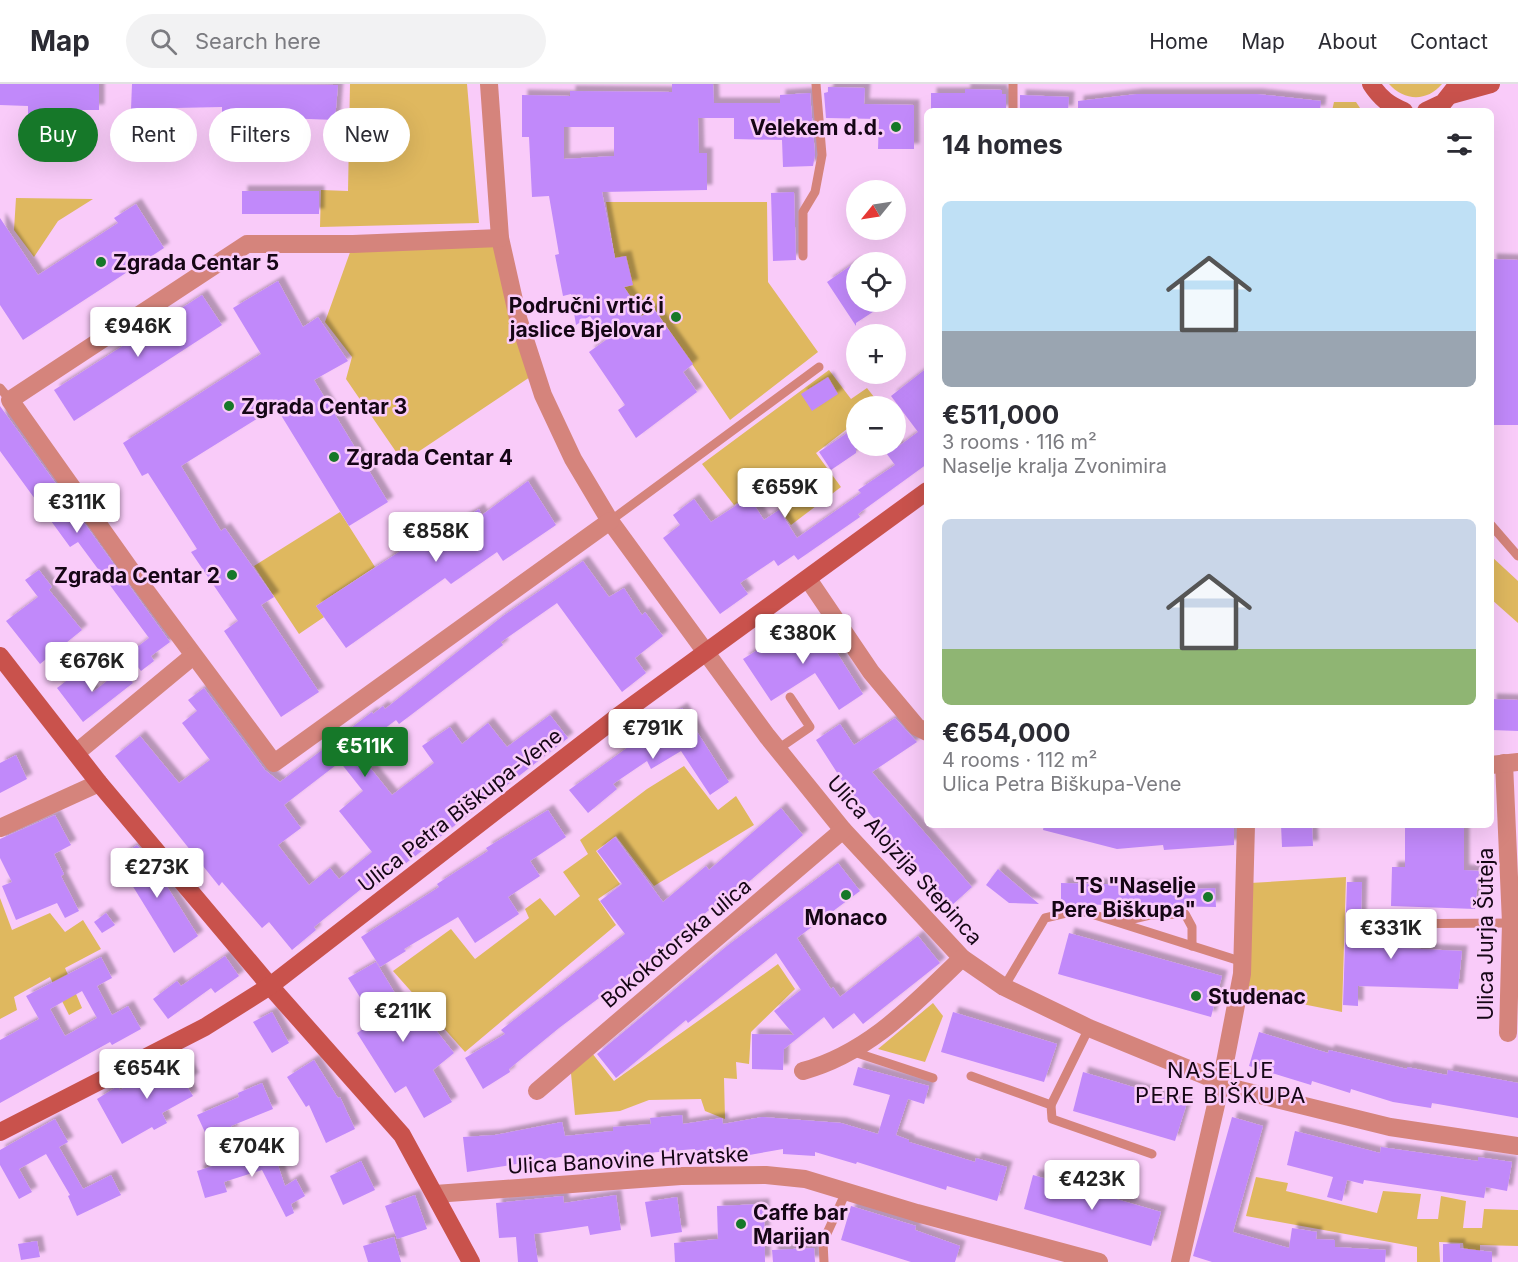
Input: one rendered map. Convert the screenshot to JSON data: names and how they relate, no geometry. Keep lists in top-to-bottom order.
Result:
{
  "streets": {
    "main road": ["Ulica Petra Biškupa-Vene"],
    "street": [
      "Ulica Alojzija Stepinca",
      "Ulica Jurja Šuteja",
      "Bokokotorska ulica",
      "Ulica Banovine Hrvatske"
    ]
  },
  "crossings": [
    ["Ulica Petra Biškupa-Vene", "Ulica Alojzija Stepinca"],
    ["Ulica Alojzija Stepinca", "Bokokotorska ulica"]
  ],
  "districts": ["NASELJE PERE BIŠKUPA"],
  "places": [
    "Velekem d.d.",
    "Zgrada Centar 5",
    "Područni vrtić i jaslice Bjelovar",
    "Zgrada Centar 3",
    "Zgrada Centar 4",
    "Zgrada Centar 2",
    "Monaco",
    "TS \"Naselje Pere Biškupa\"",
    "Studenac",
    "Caffe bar Marijan"
  ],
  "north": "bottom left",
  "page": {
    "header": "Map",
    "search": "Search here",
    "nav": [
      "Home",
      "Map",
      "About",
      "Contact"
    ],
    "chip": [
      "Buy",
      "Rent",
      "Filters",
      "New"
    ],
    "heading": "14 homes",
    "map_buttons": ["+", "−"],
    "list": [
      {
        "name": "€511,000",
        "note": "3 rooms · 116 m² · Naselje kralja Zvonimira"
      },
      {
        "name": "€654,000",
        "note": "4 rooms · 112 m² · Ulica Petra Biškupa-Vene"
      }
    ],
    "price": [
      "€946K",
      "€659K",
      "€311K",
      "€858K",
      "€380K",
      "€676K",
      "€791K",
      "€511K",
      "€273K",
      "€331K",
      "€211K",
      "€654K",
      "€704K",
      "€423K"
    ]
  }
}
